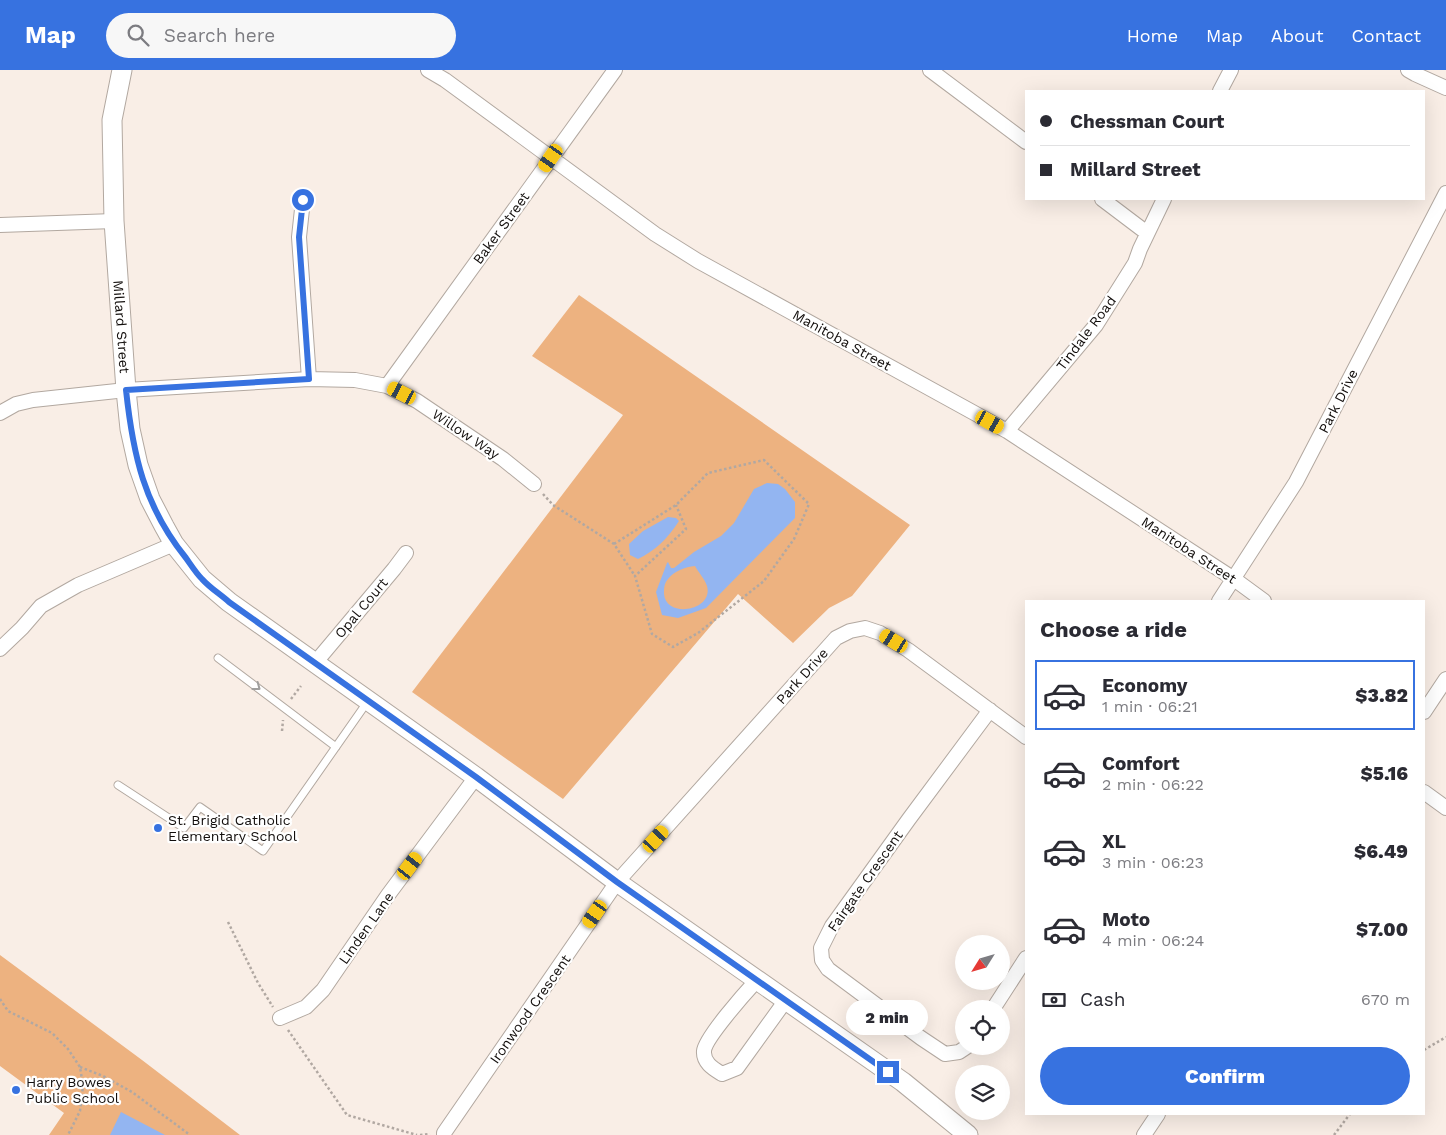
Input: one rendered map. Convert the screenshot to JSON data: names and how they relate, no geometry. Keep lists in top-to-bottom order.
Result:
{
  "streets": {
    "street": [
      "Baker Street",
      "Millard Street",
      "Tindale Road",
      "Manitoba Street",
      "Park Drive",
      "Willow Way",
      "Opal Court",
      "Fairgate Crescent",
      "Linden Lane",
      "Ironwood Crescent"
    ]
  },
  "crossings": [
    ["Baker Street", "Manitoba Street"],
    ["Baker Street", "Willow Way"],
    ["Millard Street", "Park Drive"],
    ["Millard Street", "Willow Way"],
    ["Millard Street", "Opal Court"],
    ["Millard Street", "Linden Lane"],
    ["Millard Street", "Ironwood Crescent"],
    ["Tindale Road", "Manitoba Street"],
    ["Manitoba Street", "Park Drive"],
    ["Park Drive", "Fairgate Crescent"],
    ["Park Drive", "Ironwood Crescent"]
  ],
  "places": ["St. Brigid Catholic Elementary School", "Harry Bowes Public School"],
  "north": "bottom left",
  "page": {
    "header": "Map",
    "search": "Search here",
    "nav": [
      "Home",
      "Map",
      "About",
      "Contact"
    ],
    "banner": ["Chessman Court", "Millard Street"],
    "heading": "Choose a ride",
    "list": [
      {
        "name": "Economy",
        "note": "1 min · 06:21",
        "value": "$3.82"
      },
      {
        "name": "Comfort",
        "note": "2 min · 06:22",
        "value": "$5.16"
      },
      {
        "name": "XL",
        "note": "3 min · 06:23",
        "value": "$6.49"
      },
      {
        "name": "Moto",
        "note": "4 min · 06:24",
        "value": "$7.00"
      }
    ],
    "pay": ["Cash", "670 m"],
    "bubble": "2 min",
    "buttons": "Confirm"
  }
}
